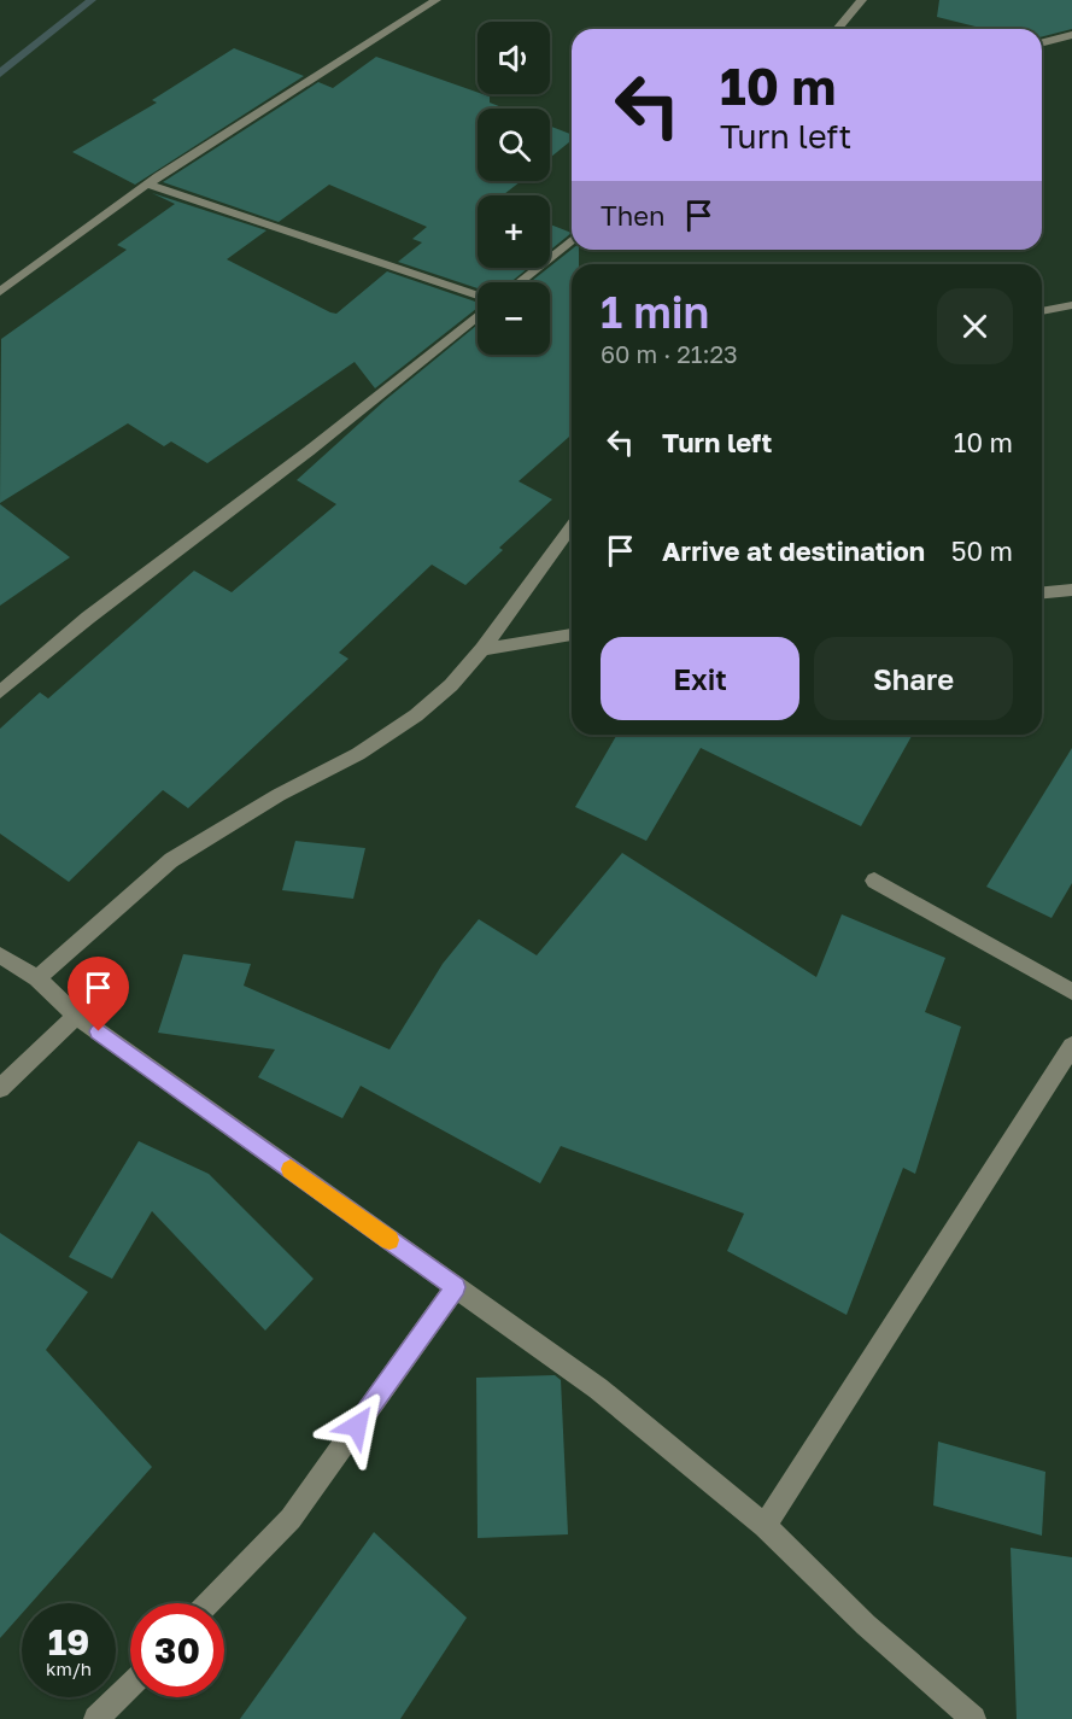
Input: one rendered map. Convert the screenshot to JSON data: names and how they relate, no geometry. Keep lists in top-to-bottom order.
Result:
{
  "page": {
    "map_buttons": ["+", "−"],
    "turn": ["10 m", "Turn left"],
    "then": "Then",
    "heading": ["1 min", "60 m · 21:23"],
    "list": [
      {
        "name": "Turn left",
        "value": "10 m"
      },
      {
        "name": "Arrive at destination",
        "value": "50 m"
      }
    ],
    "buttons": ["Exit", "Share"],
    "speed": "19 km/h",
    "limit": "30"
  }
}
